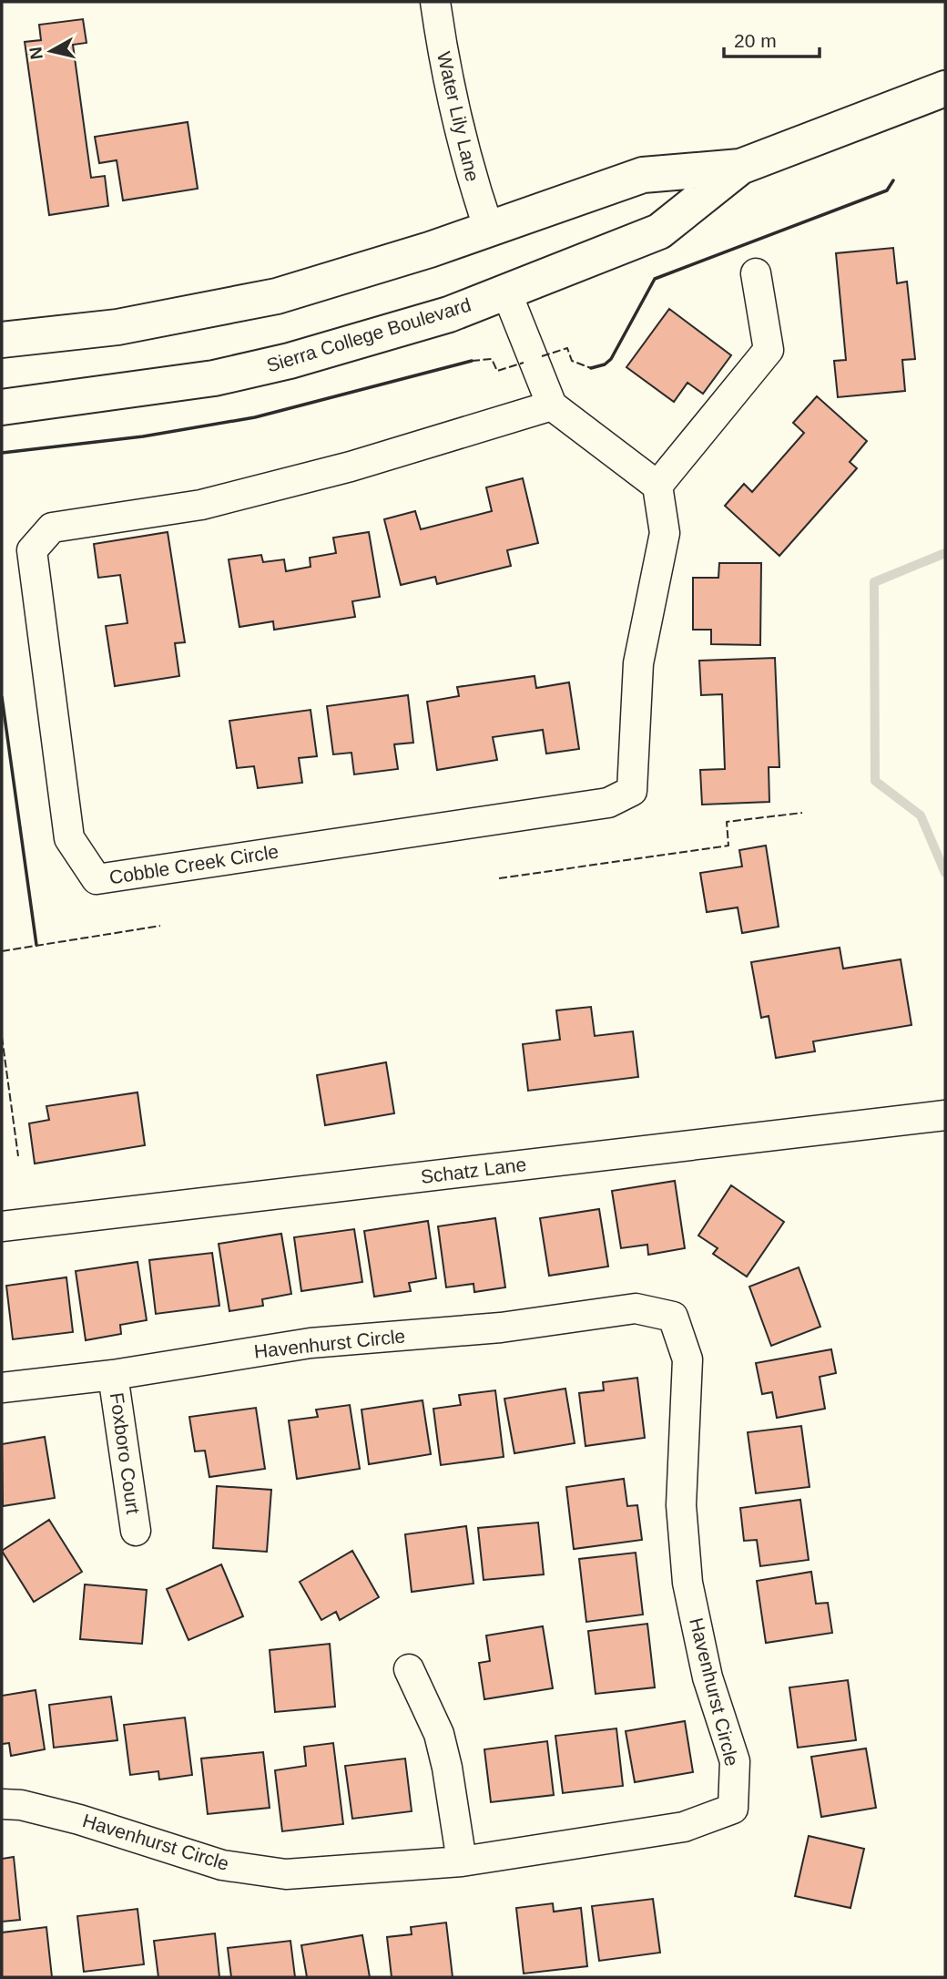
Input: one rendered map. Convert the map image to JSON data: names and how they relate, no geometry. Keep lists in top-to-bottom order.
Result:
{
  "streets": {
    "main road": ["Sierra College Boulevard"],
    "street": [
      "Water Lily Lane",
      "Cobble Creek Circle",
      "Schatz Lane",
      "Havenhurst Circle",
      "Foxboro Court"
    ]
  },
  "crossings": [
    ["Water Lily Lane", "Sierra College Boulevard"],
    ["Havenhurst Circle", "Foxboro Court"]
  ],
  "scale_bar": "20 m",
  "north": "left"
}
